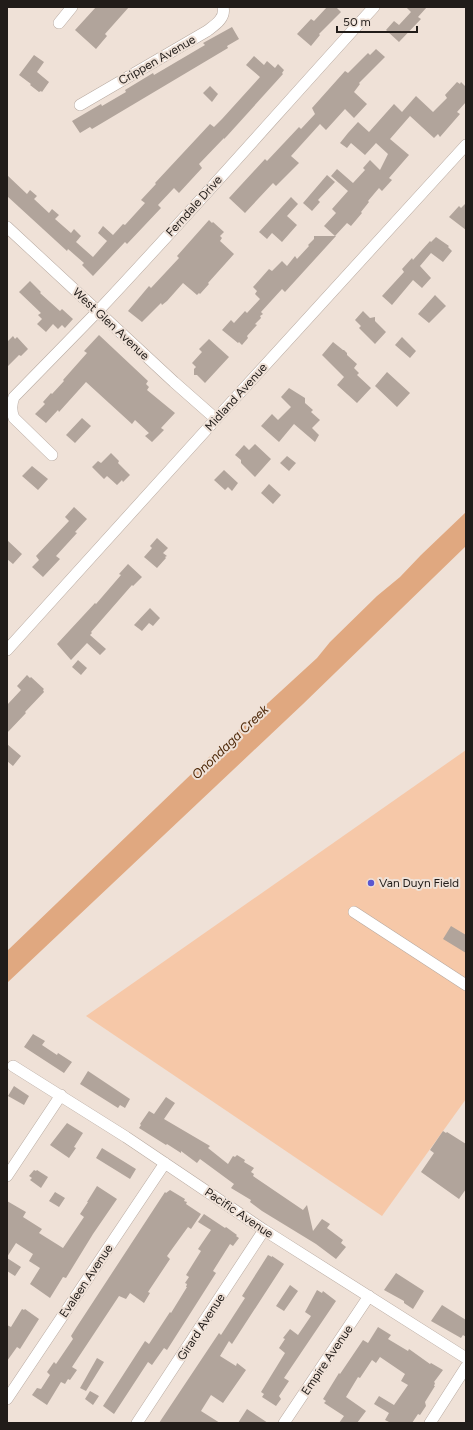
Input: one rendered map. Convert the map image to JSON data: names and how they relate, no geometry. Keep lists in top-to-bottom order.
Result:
{
  "streets": {
    "street": [
      "Crippen Avenue",
      "Ferndale Drive",
      "West Glen Avenue",
      "Midland Avenue",
      "Pacific Avenue",
      "Evaleen Avenue",
      "Girard Avenue",
      "Empire Avenue"
    ]
  },
  "crossings": [
    ["Ferndale Drive", "West Glen Avenue"],
    ["West Glen Avenue", "Midland Avenue"],
    ["Pacific Avenue", "Evaleen Avenue"],
    ["Pacific Avenue", "Girard Avenue"],
    ["Pacific Avenue", "Empire Avenue"]
  ],
  "water": ["Onondaga Creek"],
  "places": ["Van Duyn Field"],
  "scale_bar": "50 m"
}
